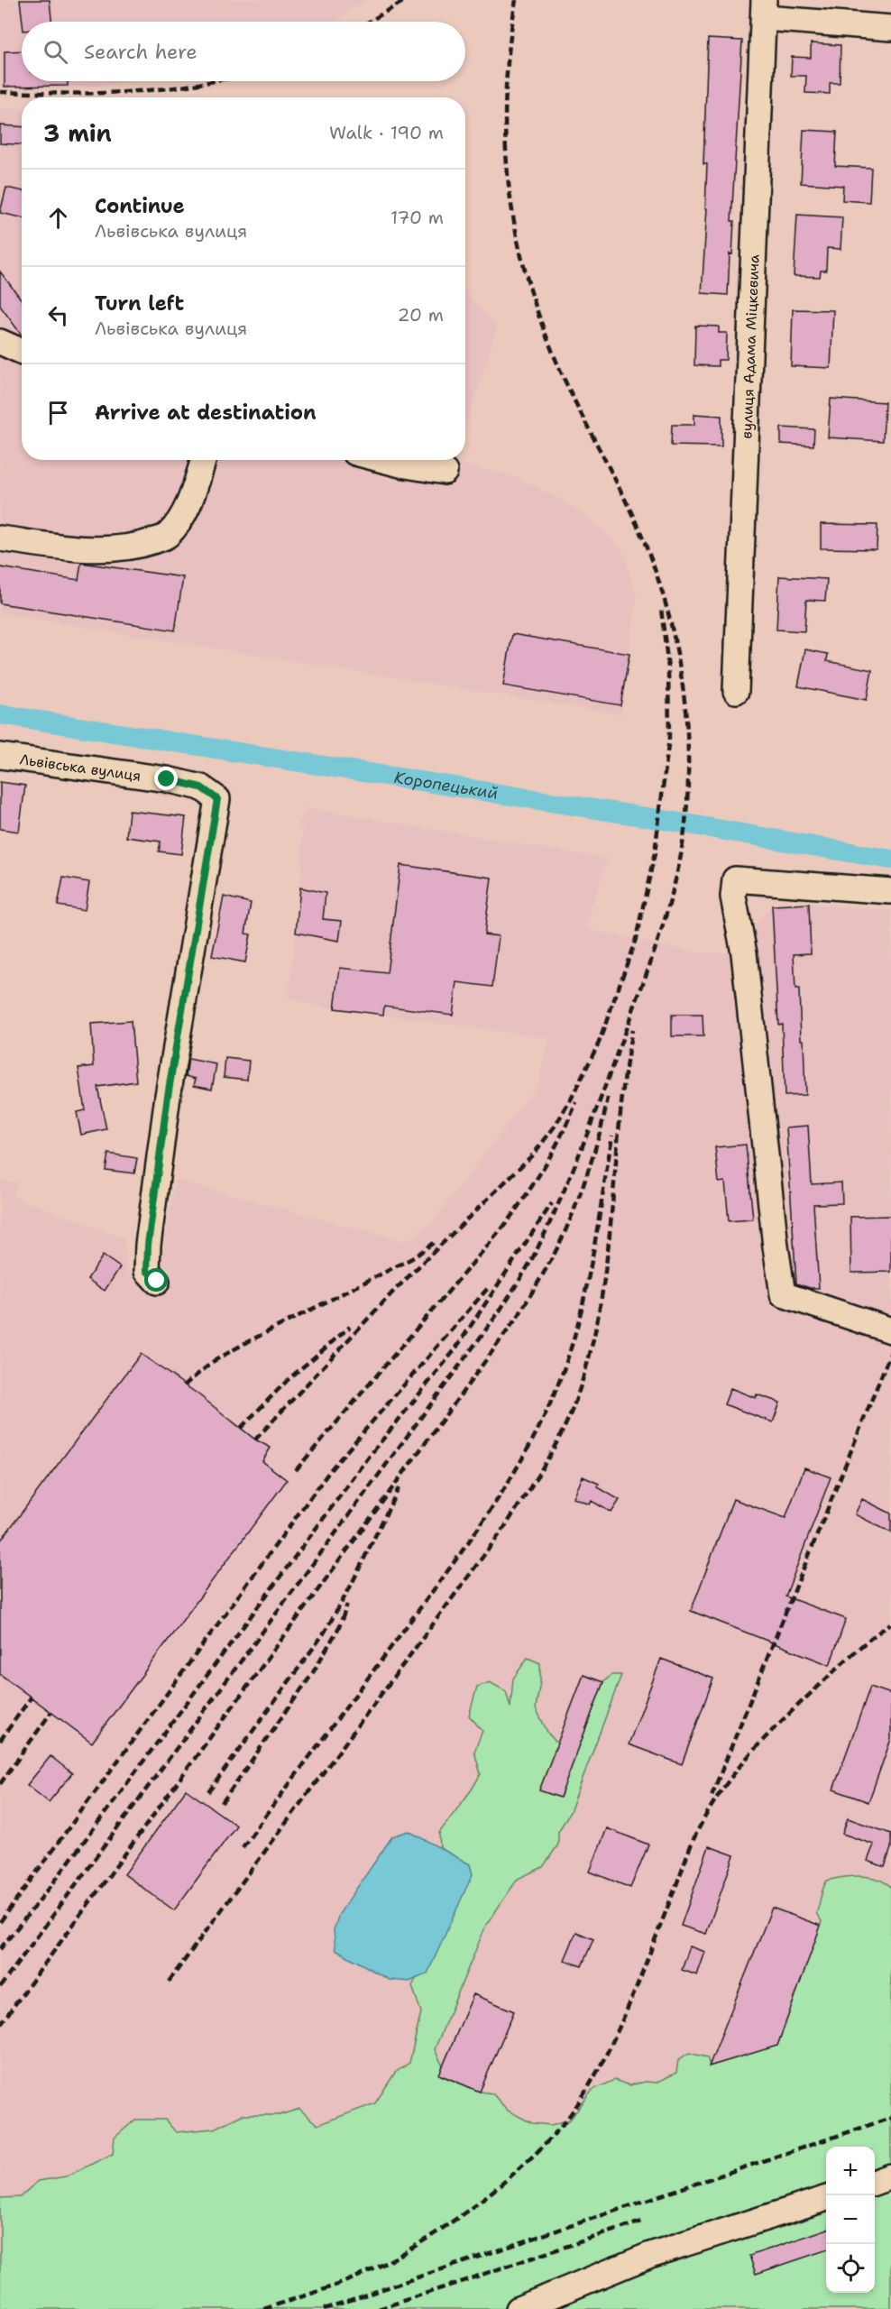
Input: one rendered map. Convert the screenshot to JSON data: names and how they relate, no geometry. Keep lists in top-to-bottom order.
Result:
{
  "streets": {
    "street": ["вулиця Адама Міцкевича", "Львівська вулиця"]
  },
  "water": ["Коропецький"],
  "page": {
    "search": "Search here",
    "heading": ["3 min", "Walk · 190 m"],
    "list": [
      ["Continue", "Львівська вулиця", "170 m"],
      ["Turn left", "Львівська вулиця", "20 m"],
      "Arrive at destination"
    ],
    "map_buttons": ["+", "−"]
  }
}
